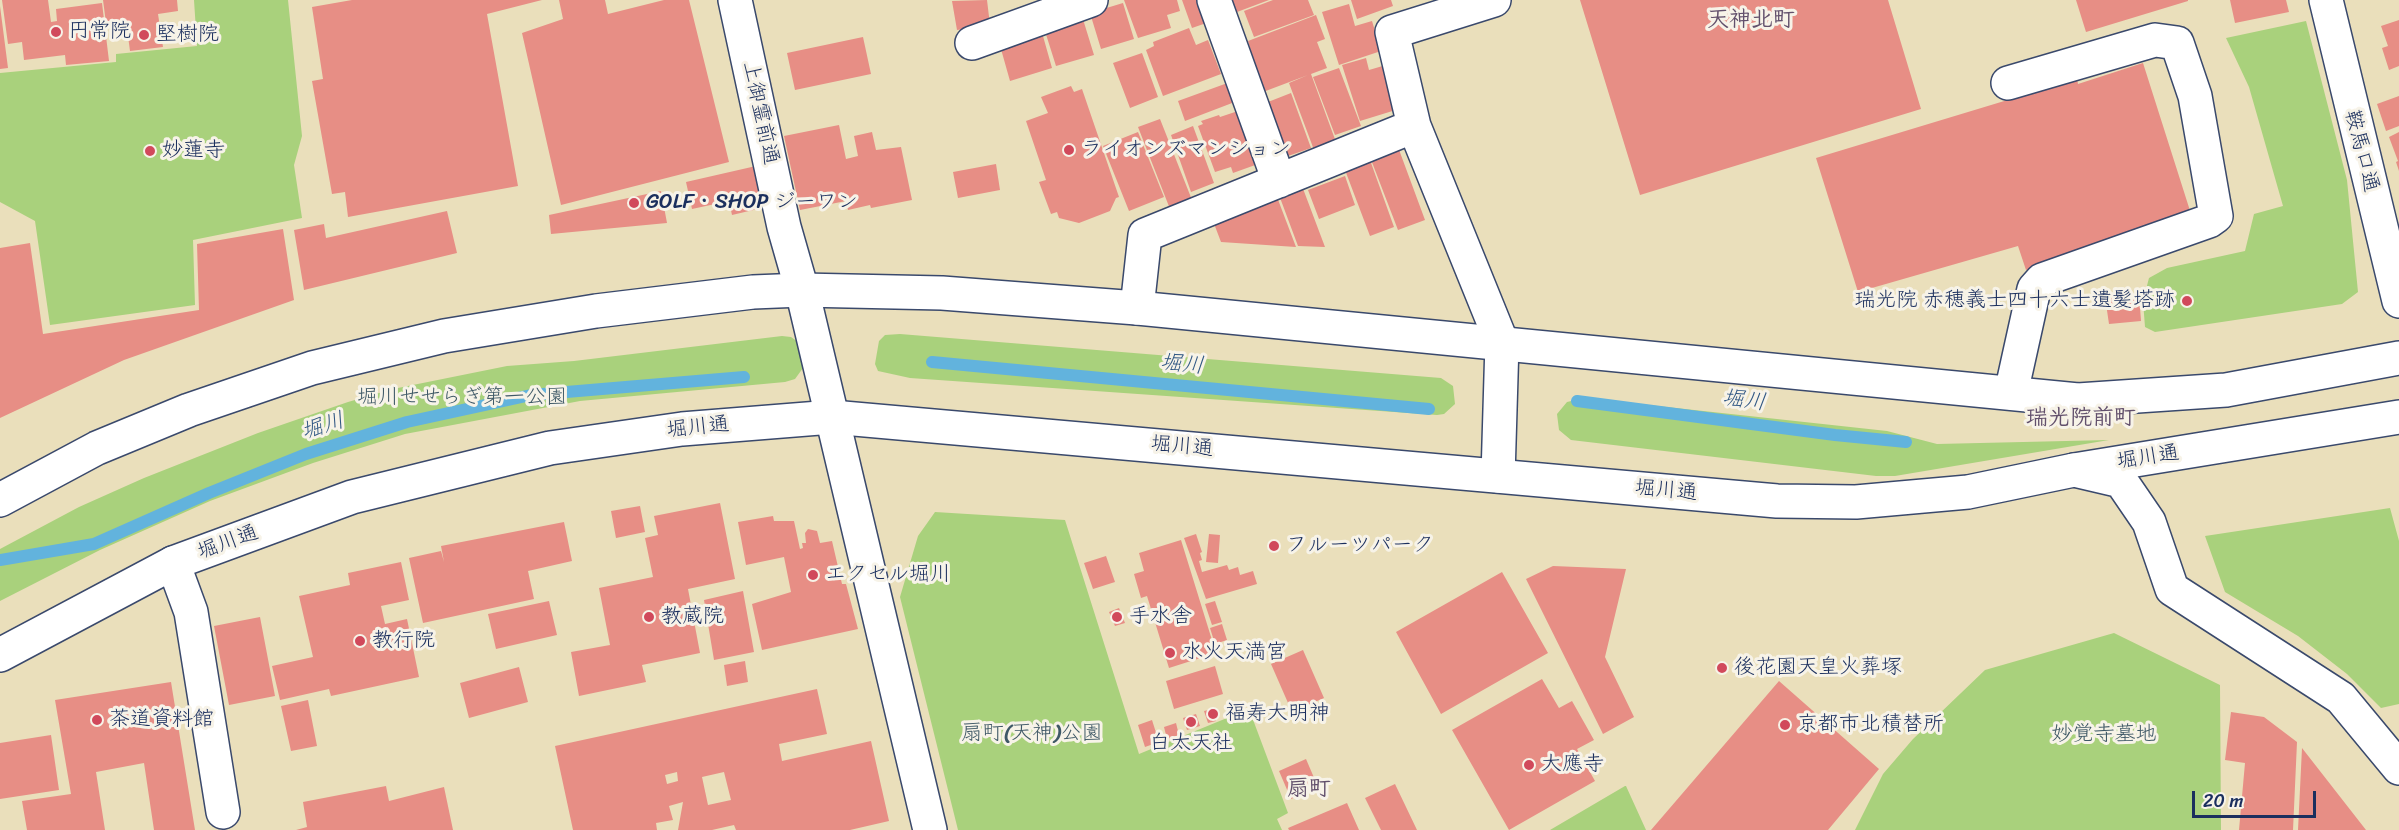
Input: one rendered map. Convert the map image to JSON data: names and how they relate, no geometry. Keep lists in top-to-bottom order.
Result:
{
  "streets": {
    "main road": ["上御霊前通", "鞍馬口通", "堀川通"]
  },
  "crossings": [
    ["上御霊前通", "堀川通"]
  ],
  "districts": ["天神北町", "瑞光院前町", "扇町"],
  "water": ["堀川"],
  "parks": ["堀川せせらぎ第一公園", "扇町(天神)公園", "妙覚寺墓地"],
  "places": [
    "円常院",
    "堅樹院",
    "ライオンズマンション",
    "妙蓮寺",
    "GOLF・SHOP ジーワン",
    "瑞光院 赤穂義士四十六士遺髪塔跡",
    "フルーツパーク",
    "エクセル堀川",
    "教蔵院",
    "手水舎",
    "教行院",
    "水火天満宮",
    "後花園天皇火葬塚",
    "福寿大明神",
    "茶道資料館",
    "白太天社",
    "京都市北積替所",
    "大應寺"
  ],
  "scale_bar": "20 m"
}
